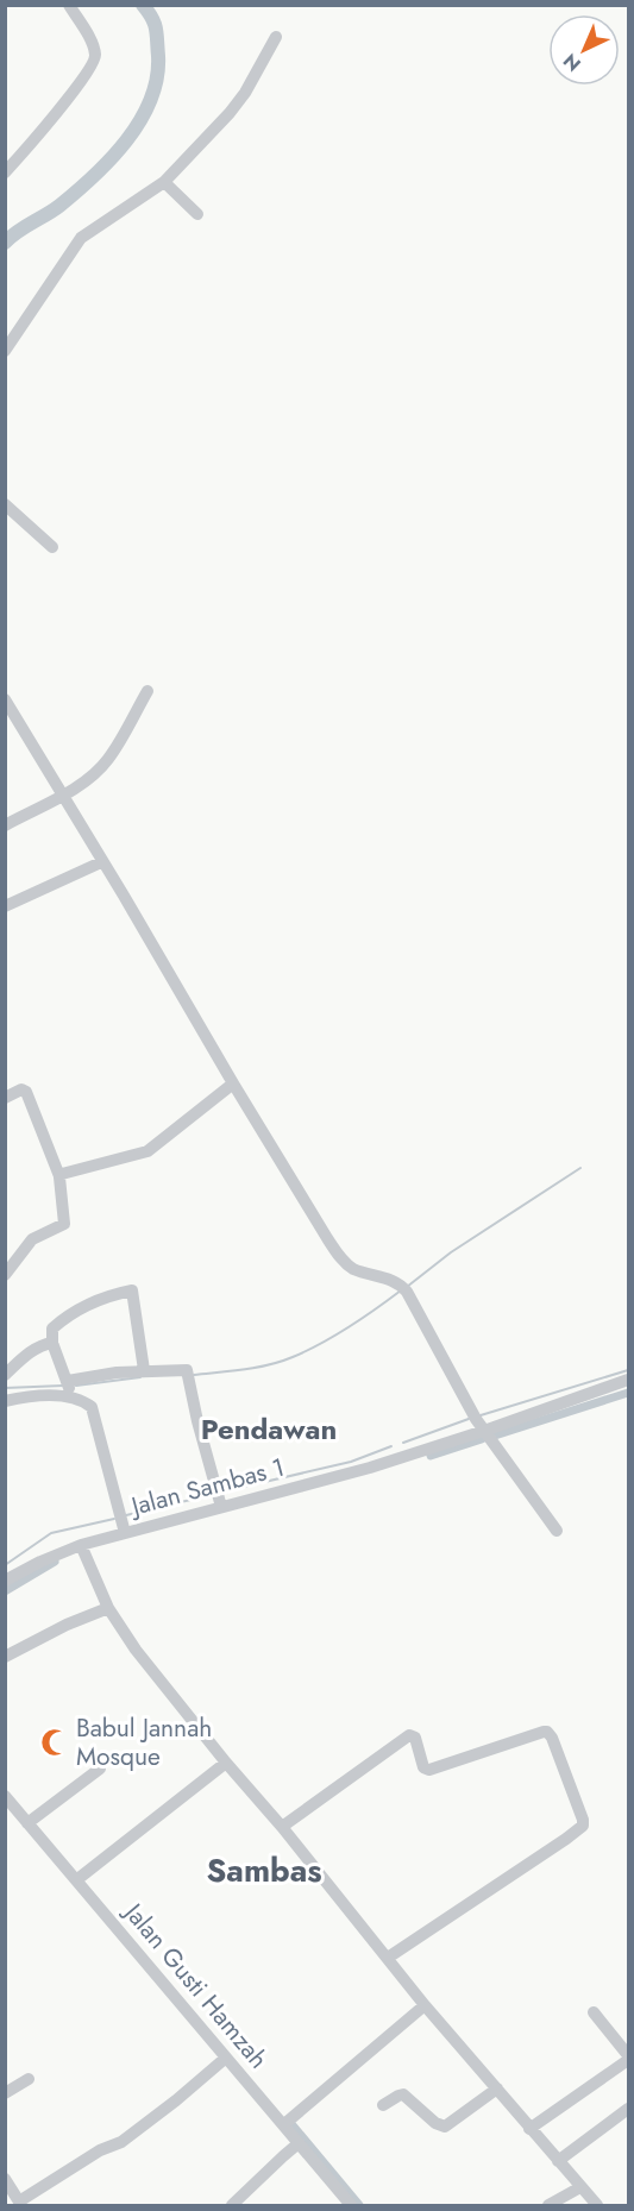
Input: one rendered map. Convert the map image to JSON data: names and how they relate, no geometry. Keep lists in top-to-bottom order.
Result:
{
  "streets": {
    "street": ["Jalan Sambas 1", "Jalan Gusti Hamzah"]
  },
  "districts": ["Pendawan", "Sambas"],
  "places": {
    "mosque": ["Babul Jannah Mosque"]
  },
  "north": "bottom left"
}
